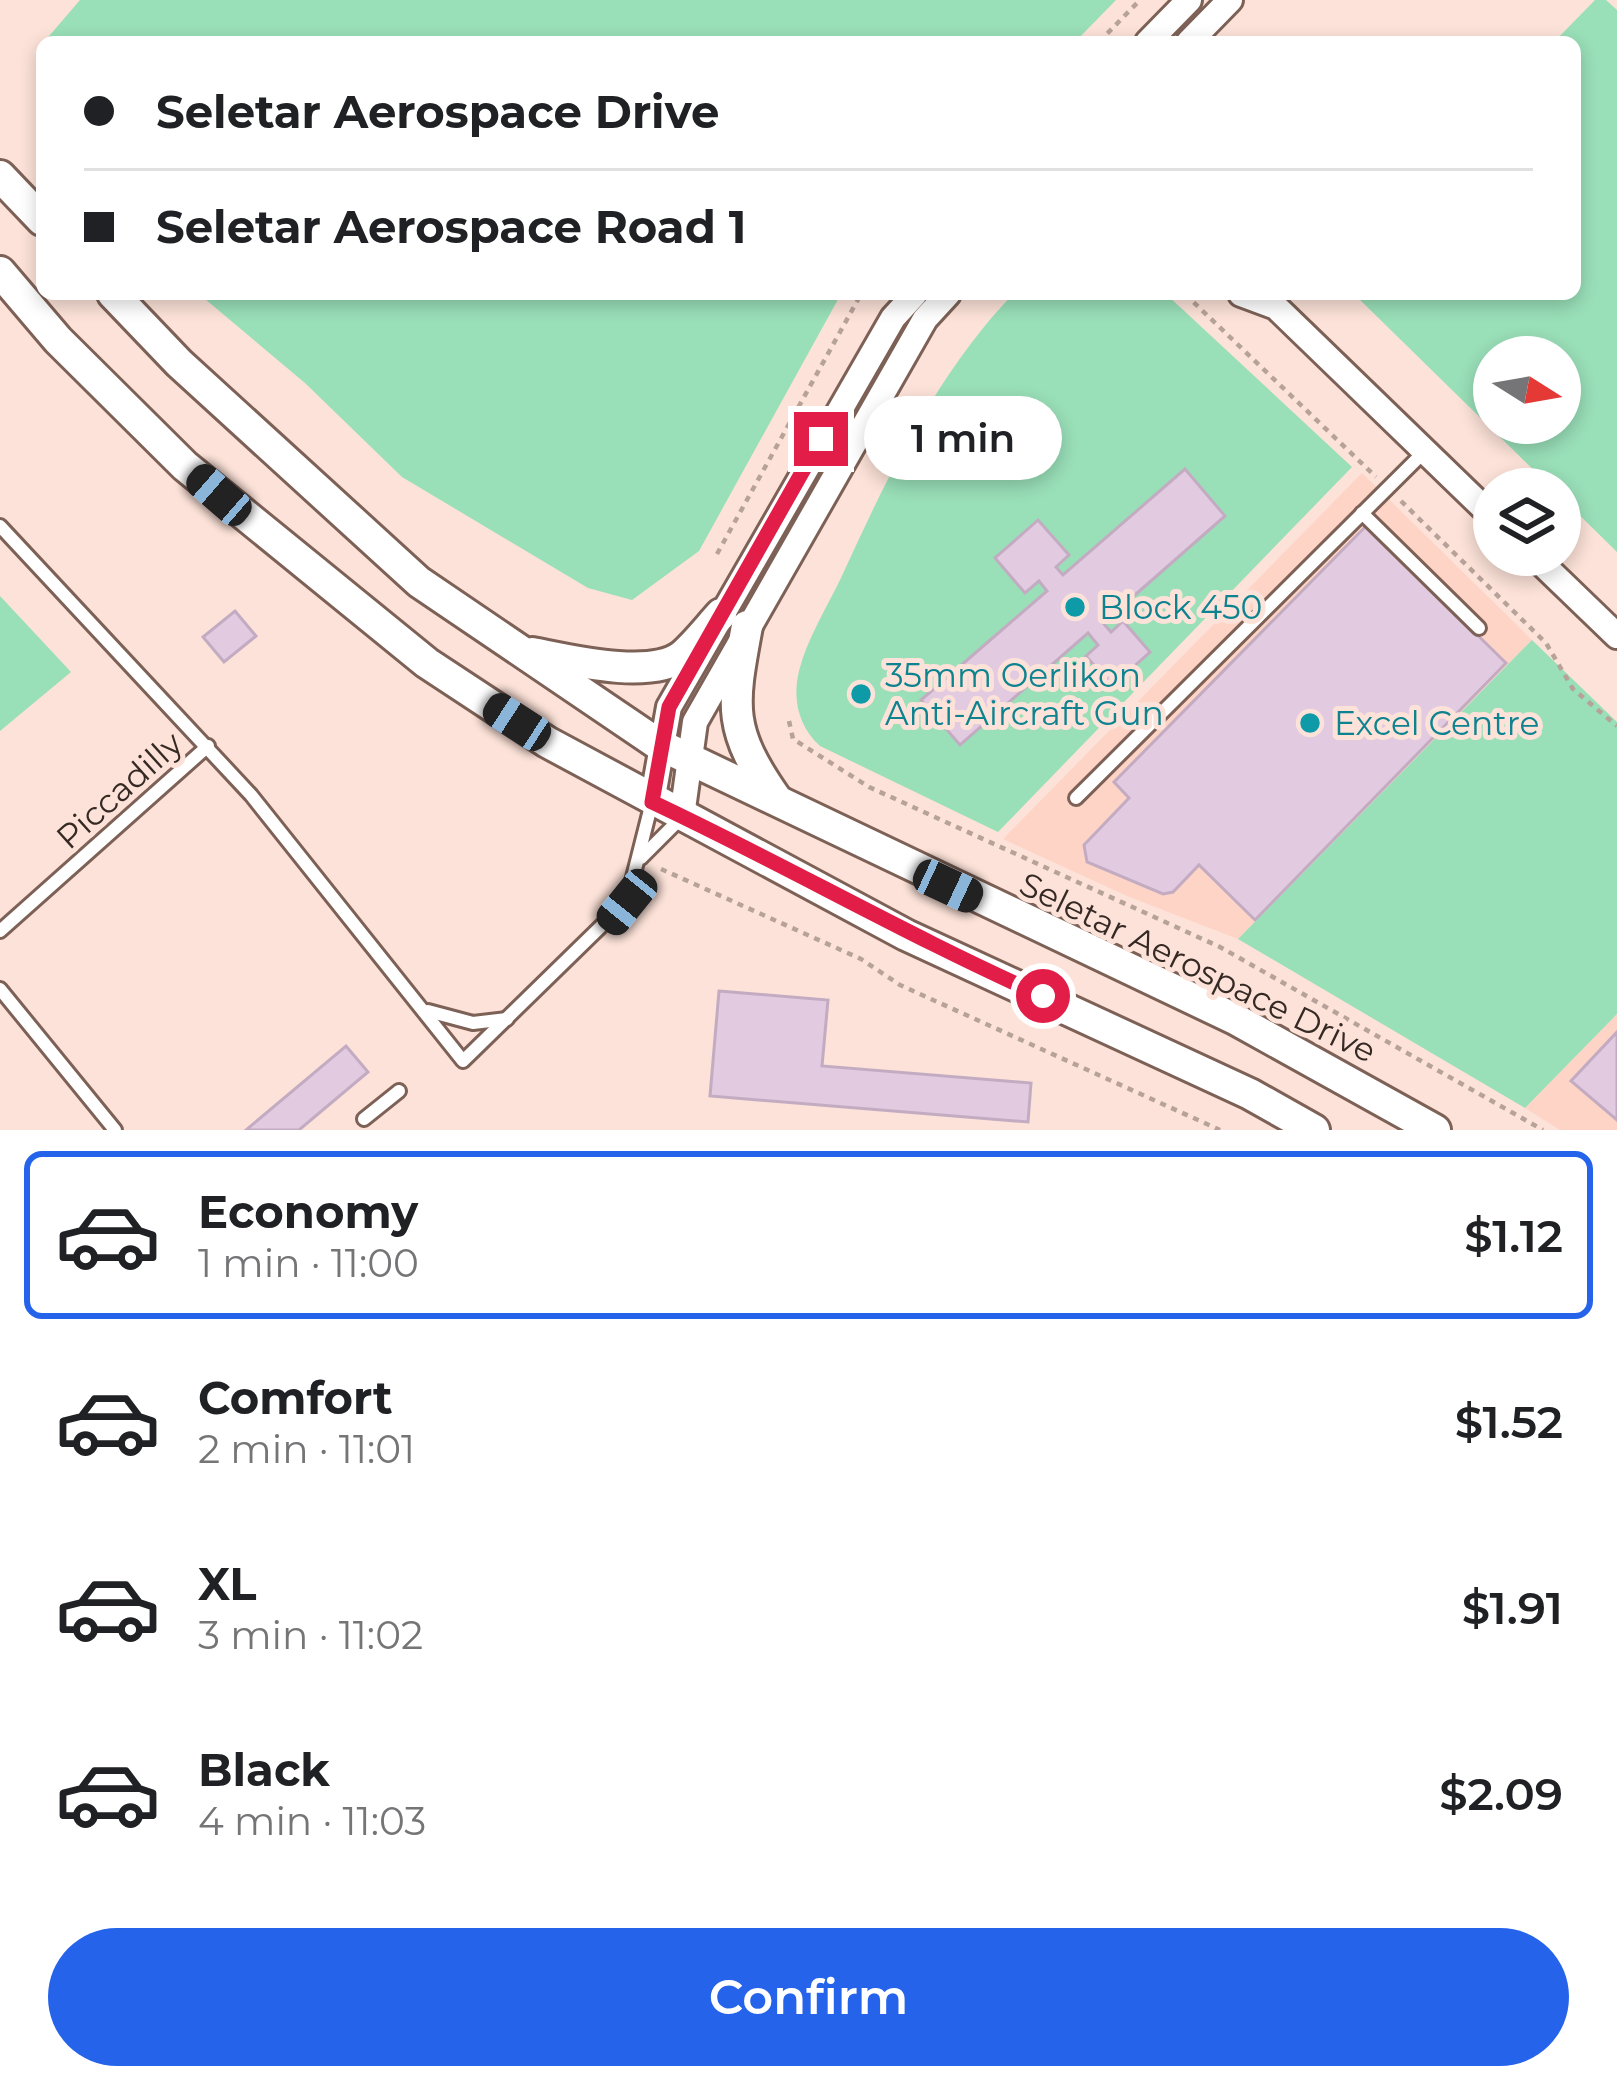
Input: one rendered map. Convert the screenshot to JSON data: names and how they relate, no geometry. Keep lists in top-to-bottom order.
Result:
{
  "streets": {
    "street": ["Seletar Aerospace Drive"],
    "lane": ["Piccadilly"]
  },
  "places": ["Block 450", "35mm Oerlikon Anti-Aircraft Gun", "Excel Centre"],
  "north": "right",
  "page": {
    "banner": ["Seletar Aerospace Drive", "Seletar Aerospace Road 1"],
    "bubble": "1 min",
    "list": [
      {
        "name": "Economy",
        "note": "1 min · 11:00",
        "value": "$1.12"
      },
      {
        "name": "Comfort",
        "note": "2 min · 11:01",
        "value": "$1.52"
      },
      {
        "name": "XL",
        "note": "3 min · 11:02",
        "value": "$1.91"
      },
      {
        "name": "Black",
        "note": "4 min · 11:03",
        "value": "$2.09"
      }
    ],
    "buttons": "Confirm"
  }
}
